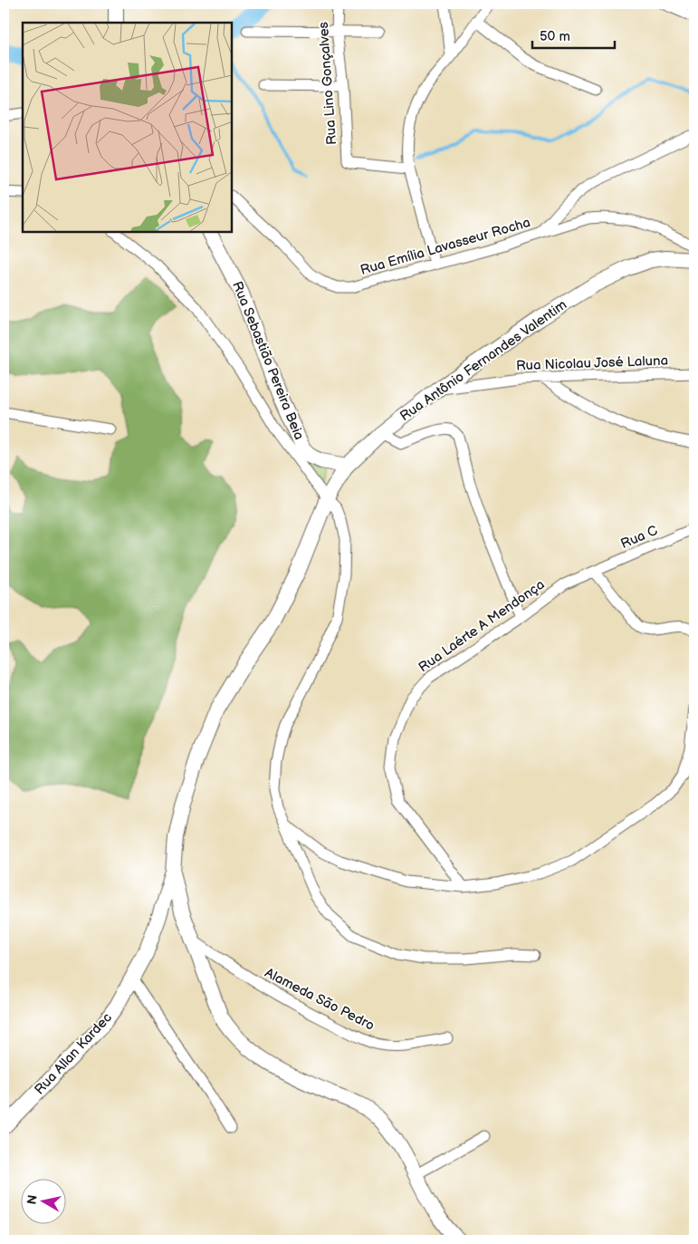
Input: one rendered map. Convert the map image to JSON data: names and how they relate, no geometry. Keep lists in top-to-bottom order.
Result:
{
  "streets": {
    "street": [
      "Rua Lino Gonçalves",
      "Rua Emília Lavasseur Rocha",
      "Rua Sebastião Pereira Beia",
      "Rua Antônio Fernandes Valentim",
      "Rua Nicolau José Laluna",
      "Rua C",
      "Rua Laérte A Mendonça",
      "Alameda São Pedro",
      "Rua Allan Kardec"
    ]
  },
  "crossings": [
    ["Rua Sebastião Pereira Beia", "Rua Antônio Fernandes Valentim"],
    ["Rua Antônio Fernandes Valentim", "Rua Nicolau José Laluna"],
    ["Rua Antônio Fernandes Valentim", "Alameda São Pedro"],
    ["Rua Antônio Fernandes Valentim", "Rua Allan Kardec"],
    ["Rua C", "Rua Laérte A Mendonça"]
  ],
  "scale_bar": "50 m",
  "north": "left"
}
